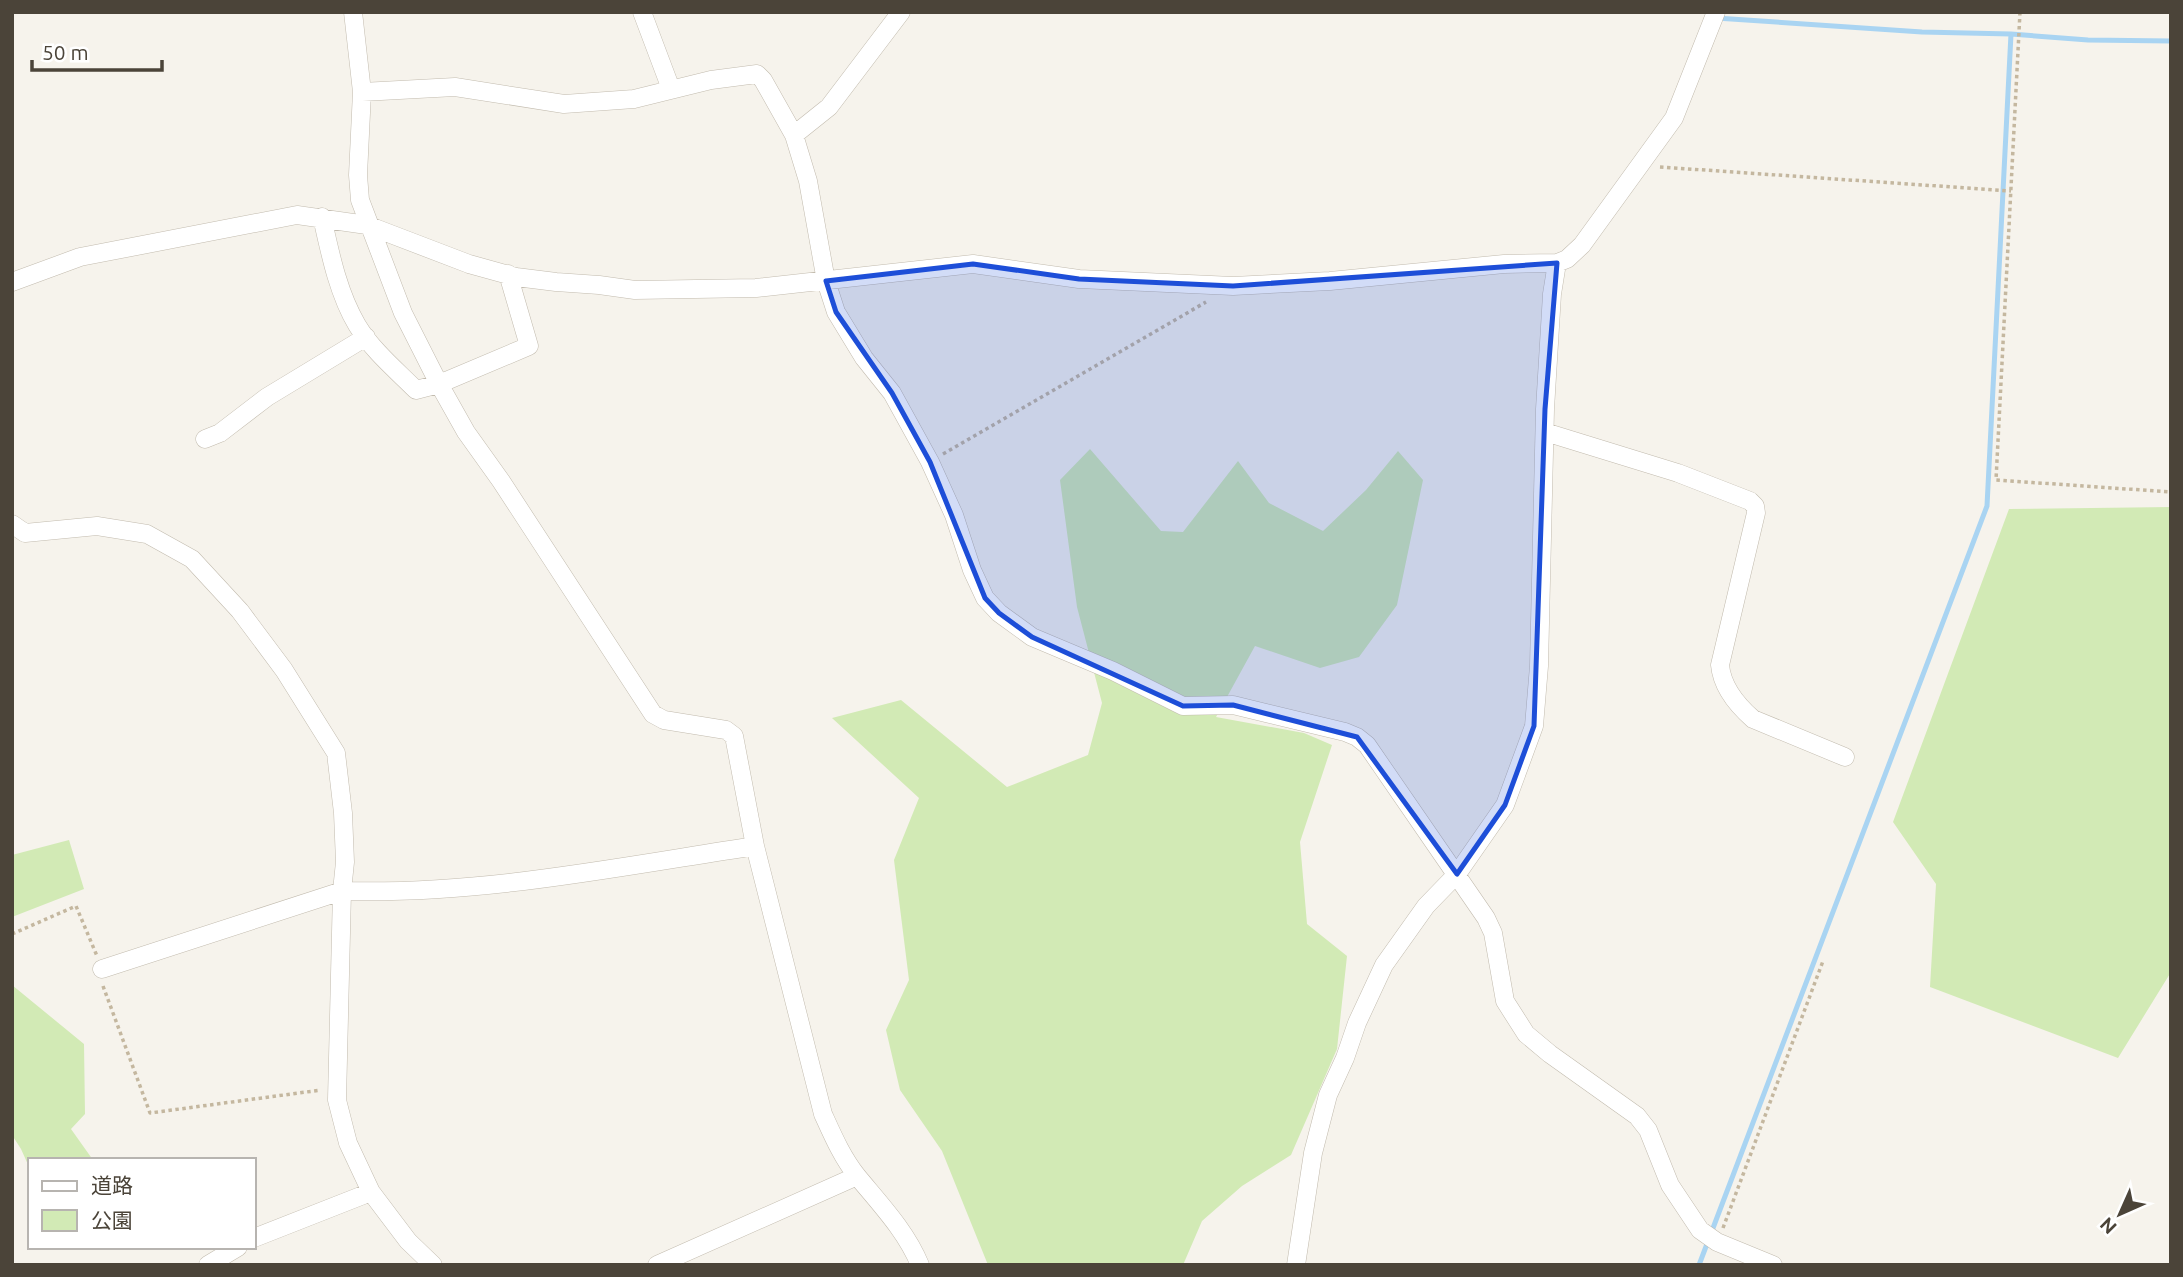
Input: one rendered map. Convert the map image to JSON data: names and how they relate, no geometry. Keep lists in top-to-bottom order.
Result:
{
  "legend": ["道路", "公園"],
  "scale_bar": "50 m",
  "north": "bottom left"
}
